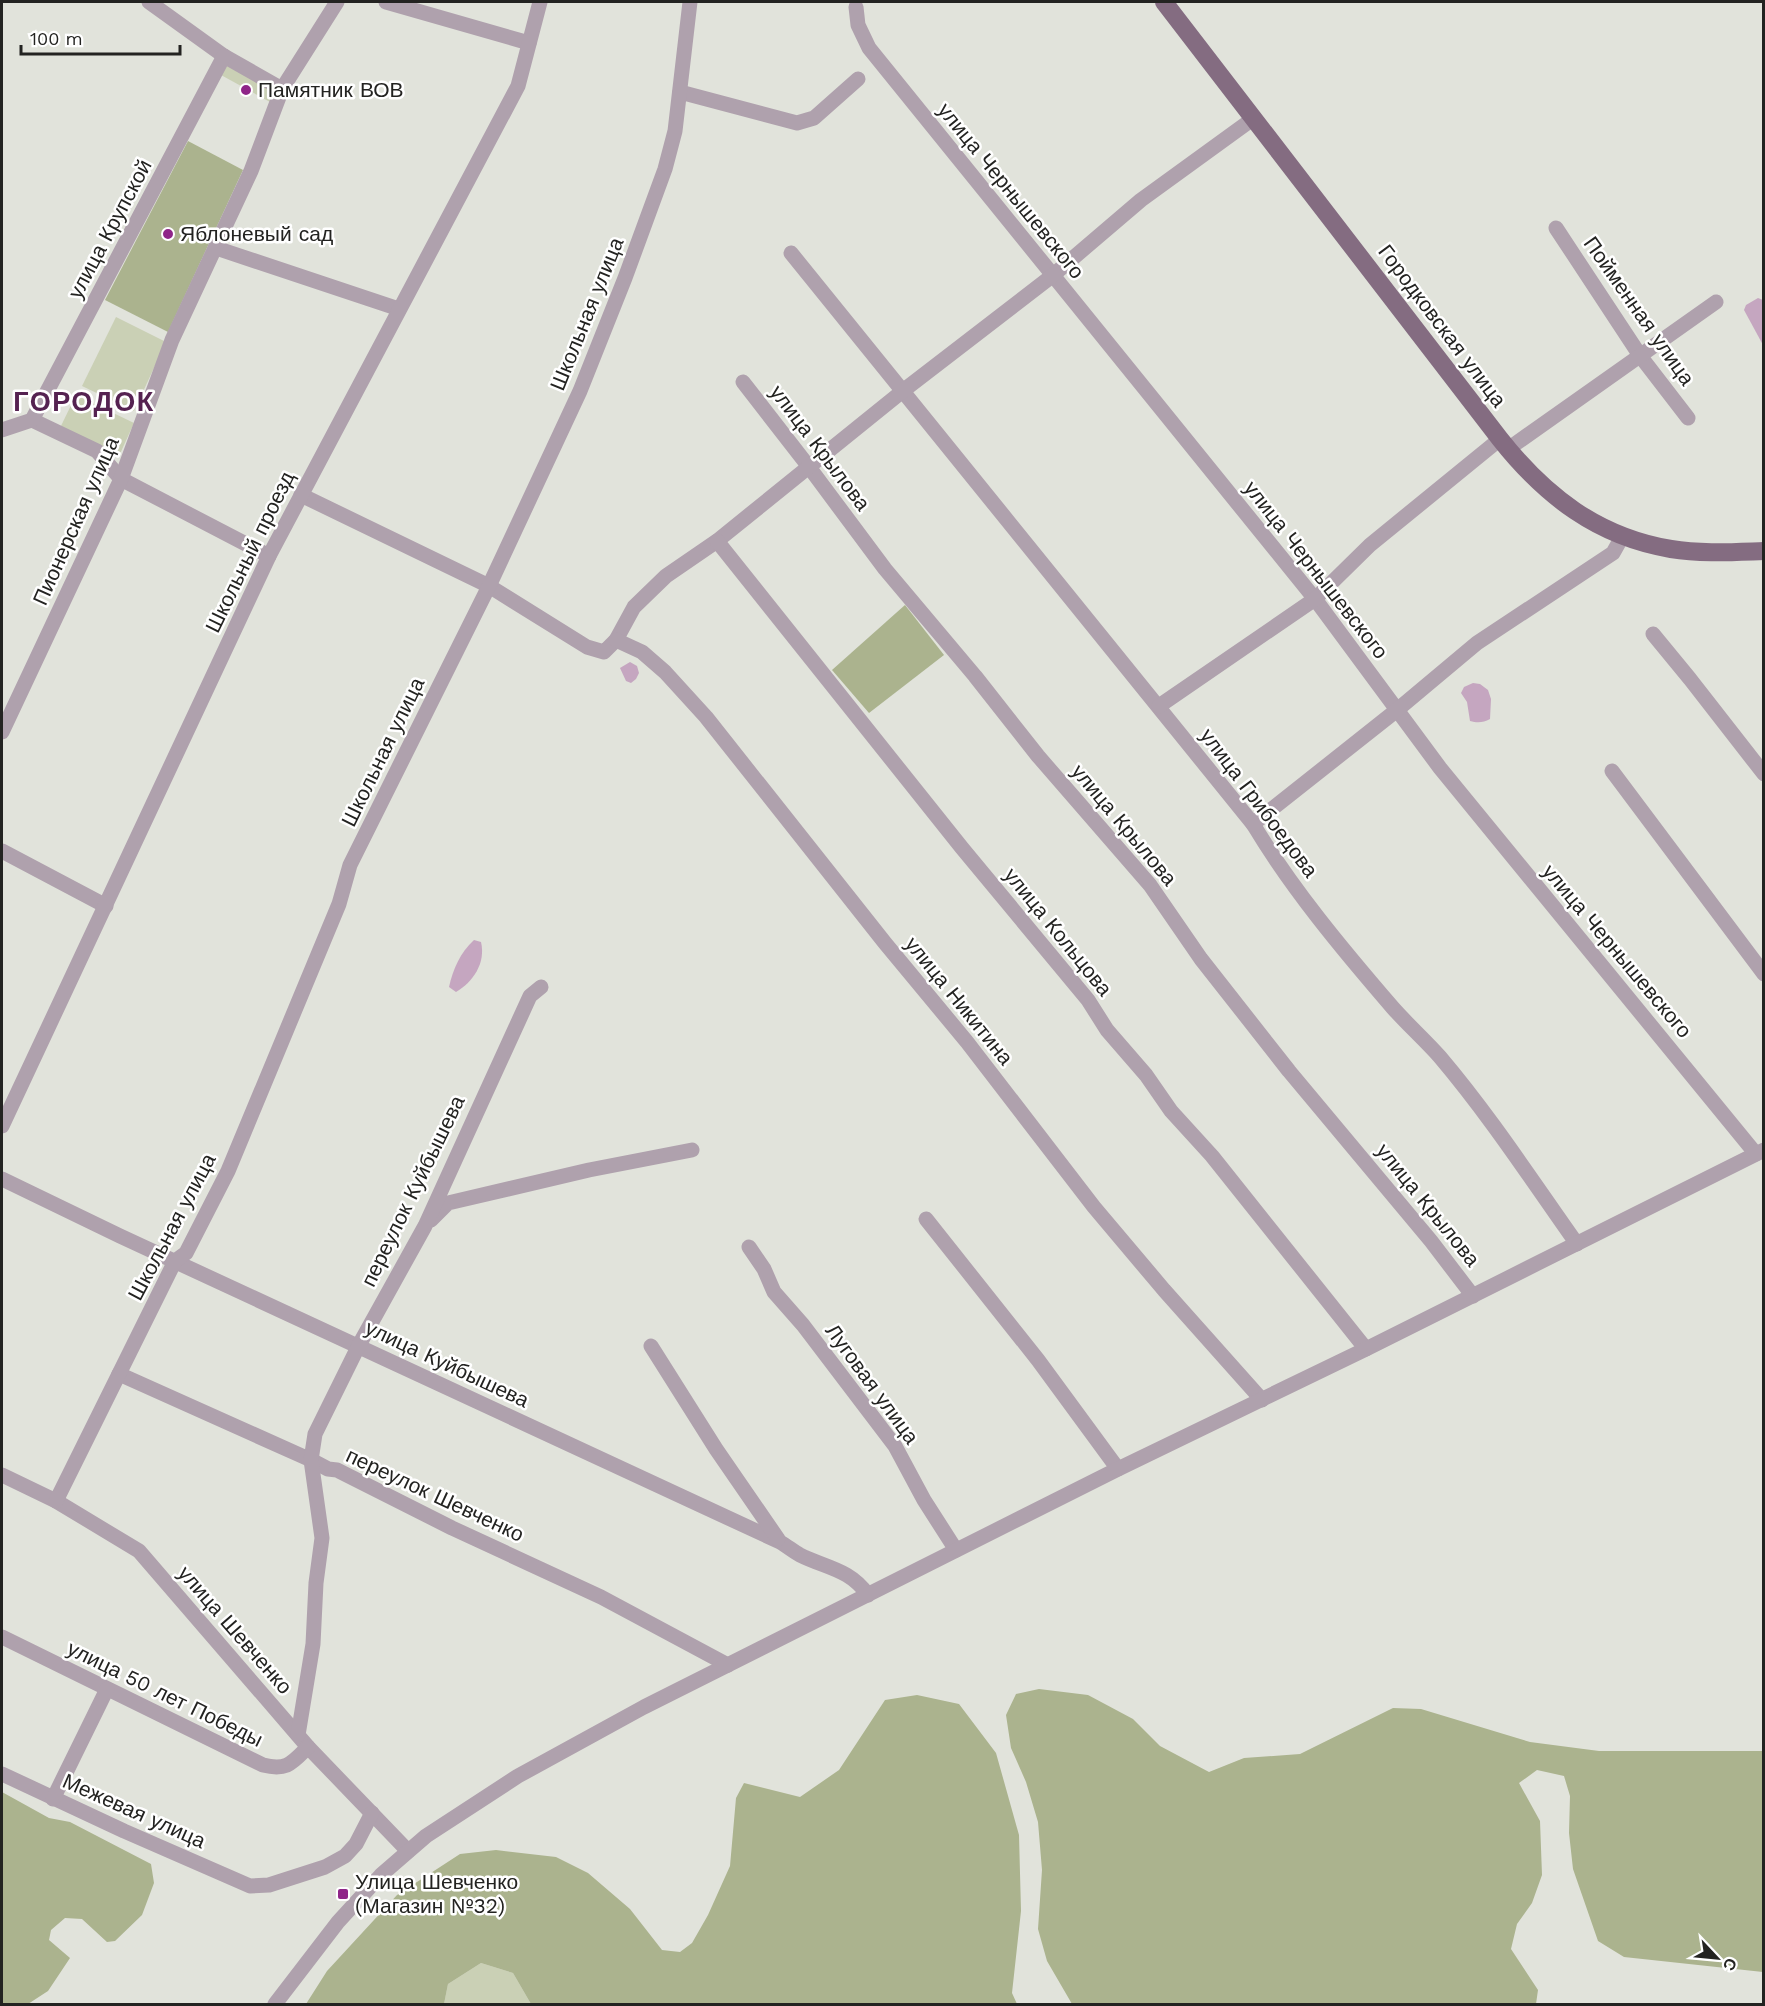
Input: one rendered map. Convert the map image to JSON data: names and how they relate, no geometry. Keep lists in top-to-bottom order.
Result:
{
  "streets": {
    "main road": ["Городковская улица"],
    "street": [
      "улица Чернышевского",
      "улица Крупской",
      "Пойменная улица",
      "Школьная улица",
      "улица Крылова",
      "Пионерская улица",
      "Школьный проезд",
      "улица Грибоедова",
      "улица Кольцова",
      "улица Никитина",
      "переулок Куйбышева",
      "улица Куйбышева",
      "Луговая улица",
      "переулок Шевченко",
      "улица Шевченко",
      "улица 50 лет Победы",
      "Межевая улица"
    ]
  },
  "crossings": [
    ["Школьная улица", "улица Куйбышева"],
    ["Школьная улица", "переулок Шевченко"],
    ["Школьная улица", "улица Шевченко"],
    ["переулок Куйбышева", "улица Куйбышева"],
    ["переулок Куйбышева", "переулок Шевченко"],
    ["переулок Куйбышева", "улица Шевченко"],
    ["переулок Куйбышева", "улица 50 лет Победы"],
    ["улица Шевченко", "улица 50 лет Победы"],
    ["улица Шевченко", "Межевая улица"]
  ],
  "districts": ["ГОРОДОК"],
  "places": {
    "other": ["Памятник ВОВ", "Яблоневый сад"],
    "transit": ["Улица Шевченко (Магазин №32)"]
  },
  "scale_bar": "100 m",
  "north": "bottom right"
}
